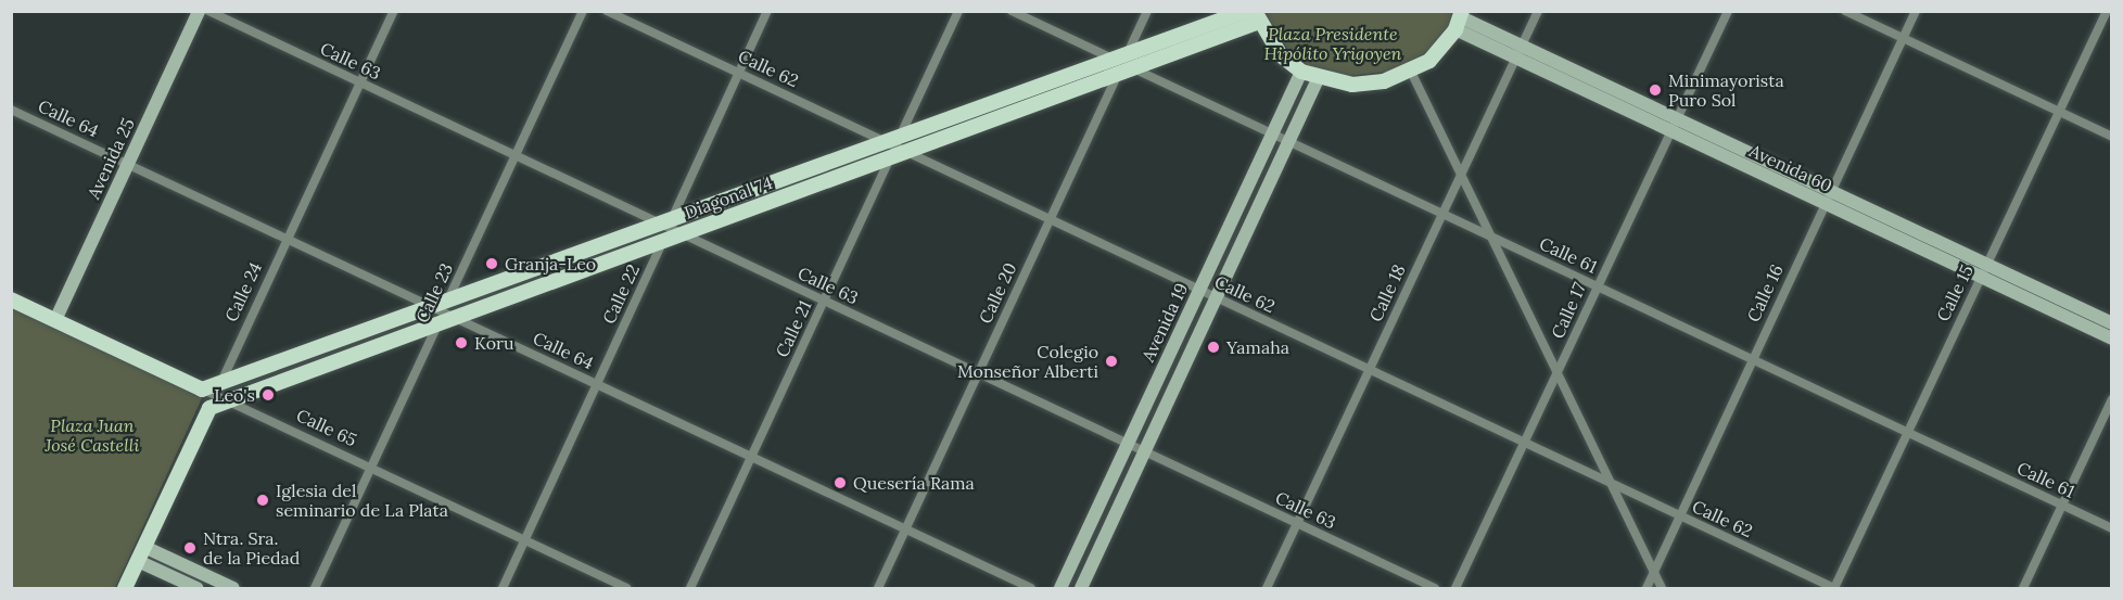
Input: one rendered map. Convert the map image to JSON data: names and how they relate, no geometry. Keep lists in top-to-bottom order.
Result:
{
  "streets": {
    "main road": [
      "Avenida 25",
      "Avenida 60",
      "Diagonal 74",
      "Calle 24",
      "Avenida 19",
      "Calle 65"
    ],
    "street": [
      "Calle 63",
      "Calle 62",
      "Calle 64",
      "Calle 61",
      "Calle 23",
      "Calle 20",
      "Calle 18",
      "Calle 16",
      "Calle 15",
      "Calle 22",
      "Calle 17",
      "Calle 21"
    ]
  },
  "crossings": [
    ["Calle 63", "Diagonal 74"],
    ["Calle 63", "Calle 24"],
    ["Calle 63", "Calle 23"],
    ["Calle 63", "Calle 20"],
    ["Calle 63", "Calle 18"],
    ["Calle 63", "Calle 22"],
    ["Calle 63", "Avenida 19"],
    ["Calle 63", "Calle 21"],
    ["Calle 62", "Diagonal 74"],
    ["Calle 62", "Calle 20"],
    ["Calle 62", "Calle 18"],
    ["Calle 62", "Calle 16"],
    ["Calle 62", "Calle 15"],
    ["Calle 62", "Calle 22"],
    ["Calle 62", "Calle 17"],
    ["Calle 62", "Avenida 19"],
    ["Calle 62", "Calle 21"],
    ["Calle 64", "Avenida 25"],
    ["Calle 64", "Diagonal 74"],
    ["Calle 64", "Calle 24"],
    ["Calle 64", "Calle 23"],
    ["Calle 64", "Calle 20"],
    ["Calle 64", "Calle 22"],
    ["Calle 64", "Calle 21"],
    ["Avenida 25", "Calle 65"],
    ["Avenida 60", "Calle 18"],
    ["Avenida 60", "Calle 16"],
    ["Avenida 60", "Calle 15"],
    ["Avenida 60", "Calle 17"],
    ["Diagonal 74", "Calle 61"],
    ["Diagonal 74", "Calle 24"],
    ["Diagonal 74", "Calle 23"],
    ["Diagonal 74", "Calle 20"],
    ["Diagonal 74", "Calle 22"],
    ["Diagonal 74", "Calle 21"],
    ["Diagonal 74", "Calle 65"],
    ["Calle 61", "Calle 20"],
    ["Calle 61", "Calle 18"],
    ["Calle 61", "Calle 16"],
    ["Calle 61", "Calle 15"],
    ["Calle 61", "Calle 17"],
    ["Calle 61", "Avenida 19"],
    ["Calle 24", "Calle 65"],
    ["Calle 23", "Calle 65"],
    ["Calle 22", "Calle 65"]
  ],
  "parks": ["Plaza Presidente Hipólito Yrigoyen", "Plaza Juan José Castelli"],
  "places": [
    "Minimayorista Puro Sol",
    "Granja-Leo",
    "Koru",
    "Yamaha",
    "Colegio Monseñor Alberti",
    "Leo's",
    "Quesería Rama",
    "Iglesia del seminario de La Plata",
    "Ntra. Sra. de la Piedad"
  ]
}
